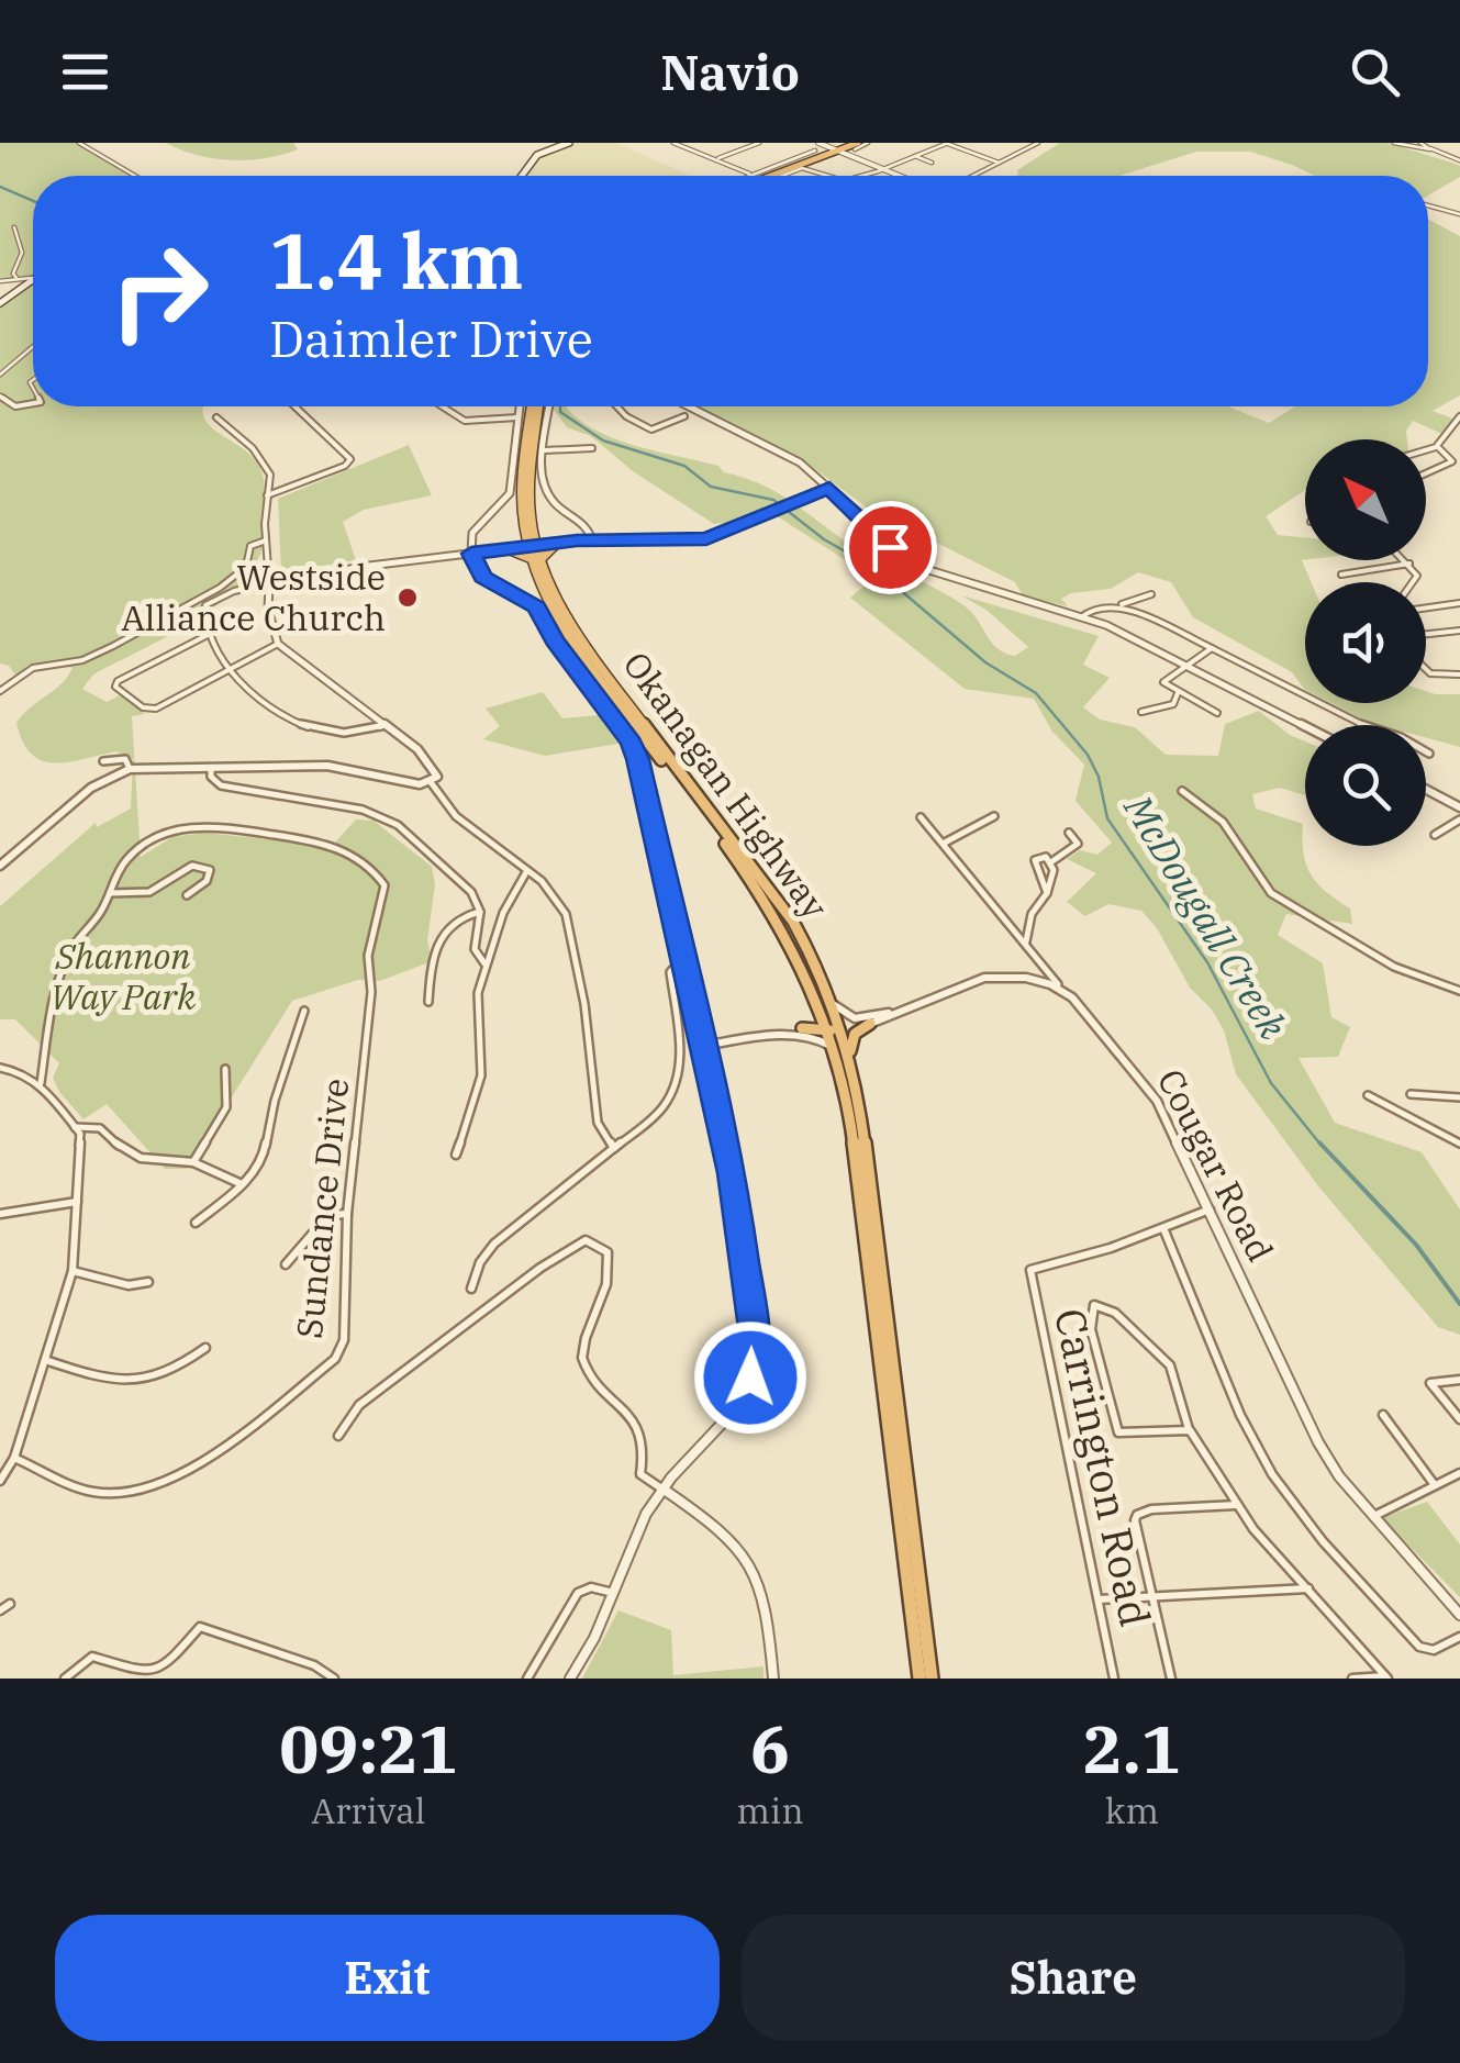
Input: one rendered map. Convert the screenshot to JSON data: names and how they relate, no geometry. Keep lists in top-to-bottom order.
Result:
{
  "streets": {
    "highway": ["Okanagan Highway"],
    "street": ["Cougar Road", "Sundance Drive", "Carrington Road"]
  },
  "water": ["McDougall Creek"],
  "parks": ["Shannon Way Park"],
  "places": ["Westside Alliance Church"],
  "north": "top left",
  "page": {
    "header": "Navio",
    "turn": ["1.4 km", "Daimler Drive"],
    "eta": [
      "09:21",
      "Arrival",
      "6",
      "min",
      "2.1",
      "km"
    ],
    "buttons": ["Exit", "Share"]
  }
}
